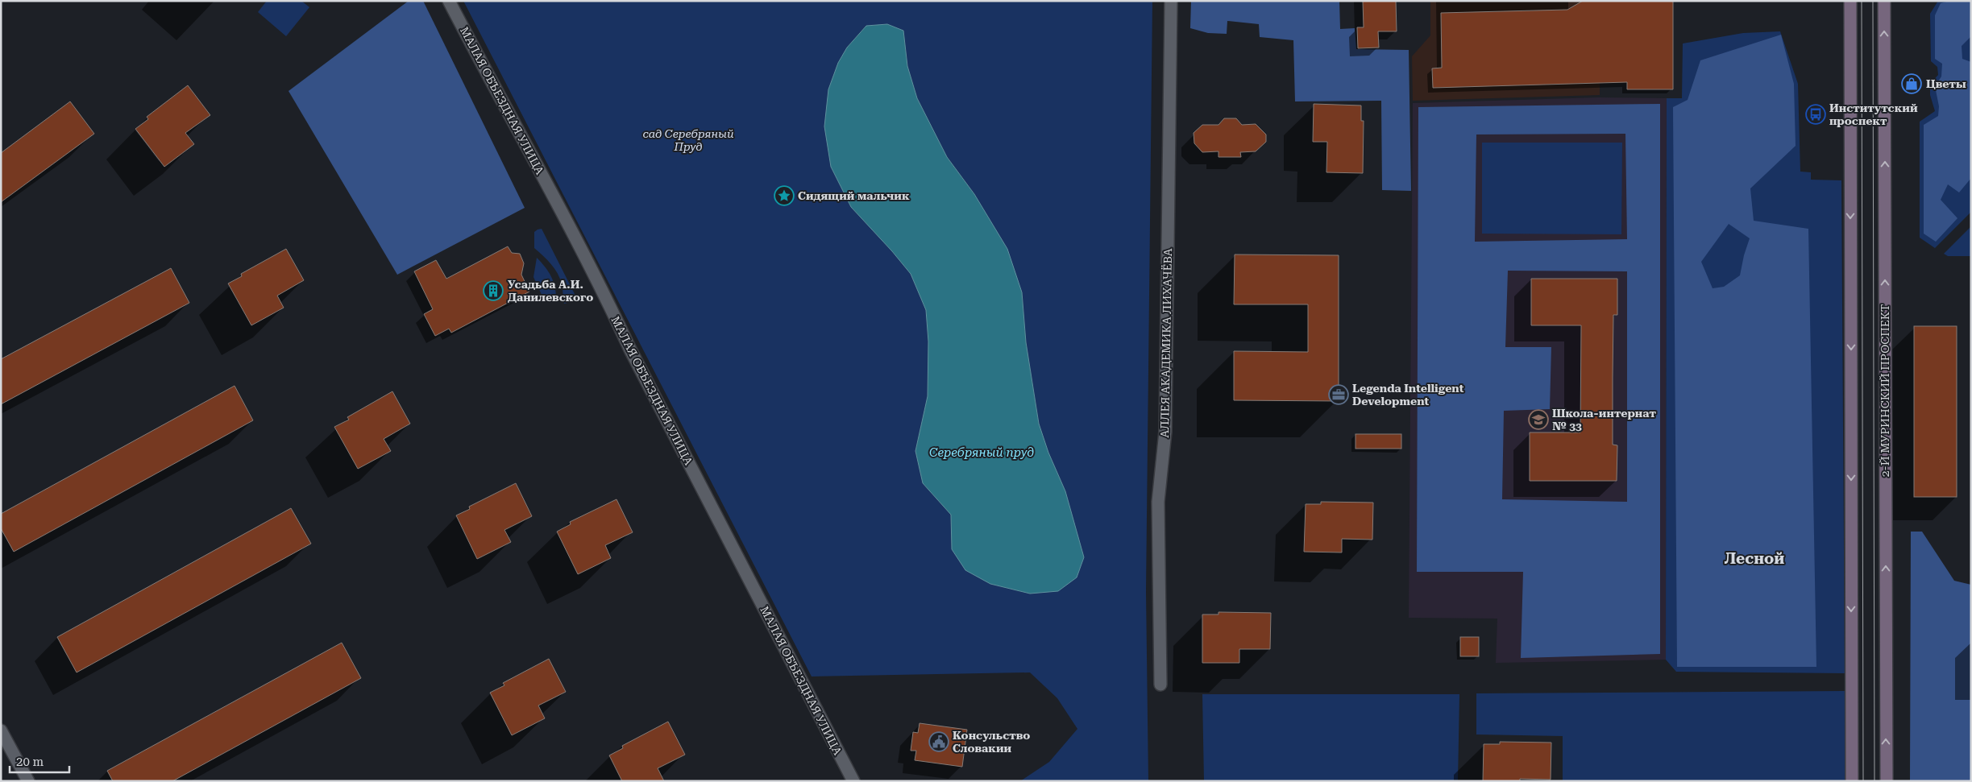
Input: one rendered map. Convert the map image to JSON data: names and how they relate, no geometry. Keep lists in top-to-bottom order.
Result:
{
  "streets": {
    "main road": ["2-Й МУРИНСКИЙ ПРОСПЕКТ"],
    "street": ["МАЛАЯ ОБЪЕЗДНАЯ УЛИЦА", "АЛЛЕЯ АКАДЕМИКА ЛИХАЧЁВА"]
  },
  "districts": ["Лесной"],
  "water": ["Серебряный пруд"],
  "parks": ["сад Серебряный Пруд"],
  "places": {
    "shop": ["Цветы"],
    "bus stop": ["Институтский проспект"],
    "place": ["Сидящий мальчик"],
    "building": ["Усадьба А.И. Данилевского"],
    "office": ["Legenda Intelligent Development"],
    "school or university": ["Школа-интернат № 33"],
    "public building": ["Консульство Словакии"]
  },
  "scale_bar": "20 m"
}
